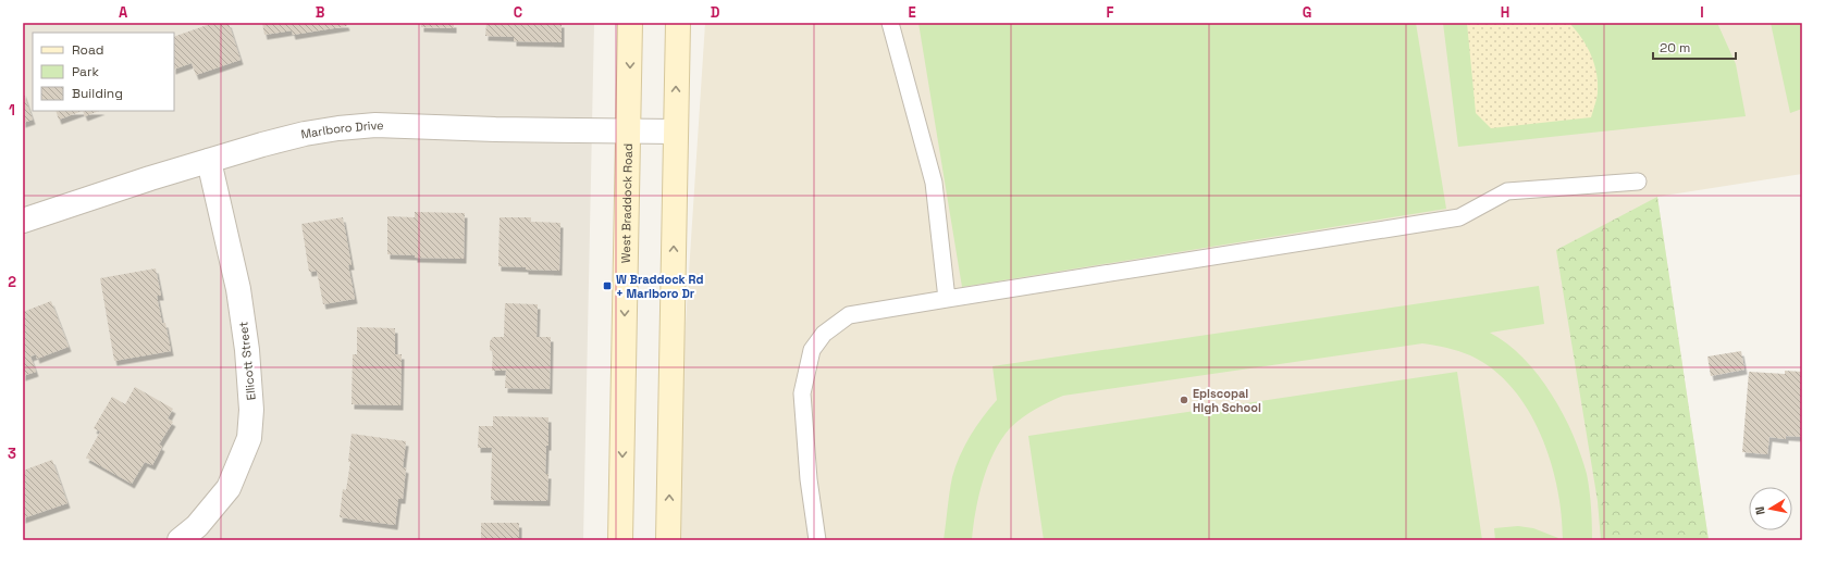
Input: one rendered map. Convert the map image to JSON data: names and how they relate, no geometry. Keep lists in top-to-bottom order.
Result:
{
  "streets": {
    "main road": ["West Braddock Road"],
    "street": ["Marlboro Drive", "Ellicott Street"]
  },
  "crossings": [
    ["Marlboro Drive", "West Braddock Road"],
    ["Marlboro Drive", "Ellicott Street"]
  ],
  "places": {
    "transit": ["W Braddock Rd + Marlboro Dr"],
    "other": ["Episcopal High School"]
  },
  "legend": ["Road", "Park", "Building"],
  "scale_bar": "20 m",
  "north": "left",
  "grid": {
    "columns": [
      "A",
      "B",
      "C",
      "D",
      "E",
      "F",
      "G",
      "H",
      "I"
    ],
    "rows": ["1", "2", "3"]
  }
}
